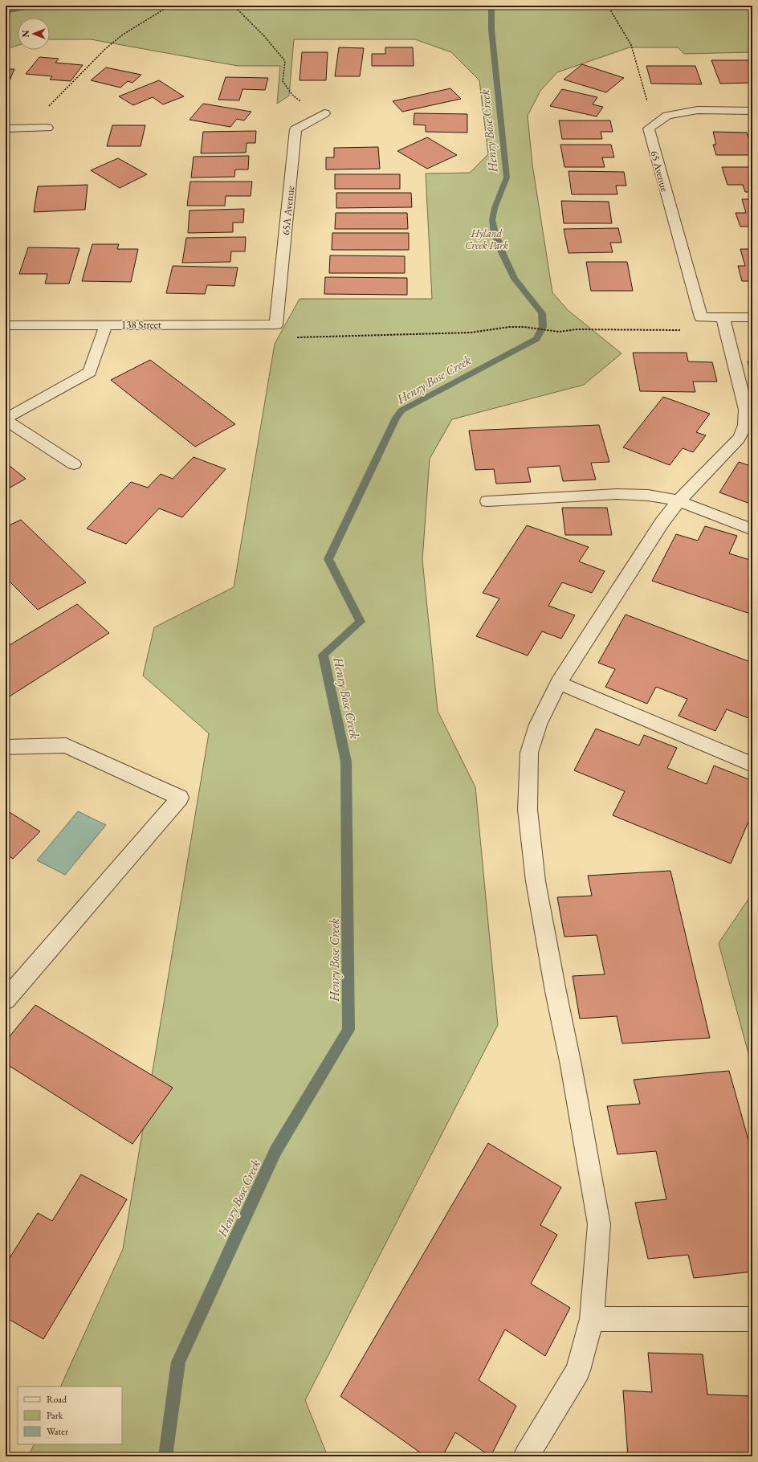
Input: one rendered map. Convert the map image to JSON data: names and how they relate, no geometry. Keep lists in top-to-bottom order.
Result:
{
  "streets": {
    "street": ["65 Avenue", "65A Avenue", "138 Street"]
  },
  "crossings": [
    ["65A Avenue", "138 Street"]
  ],
  "water": ["Henry Bose Creek"],
  "parks": ["Hyland Creek Park"],
  "legend": ["Road", "Park", "Water"],
  "north": "left"
}
